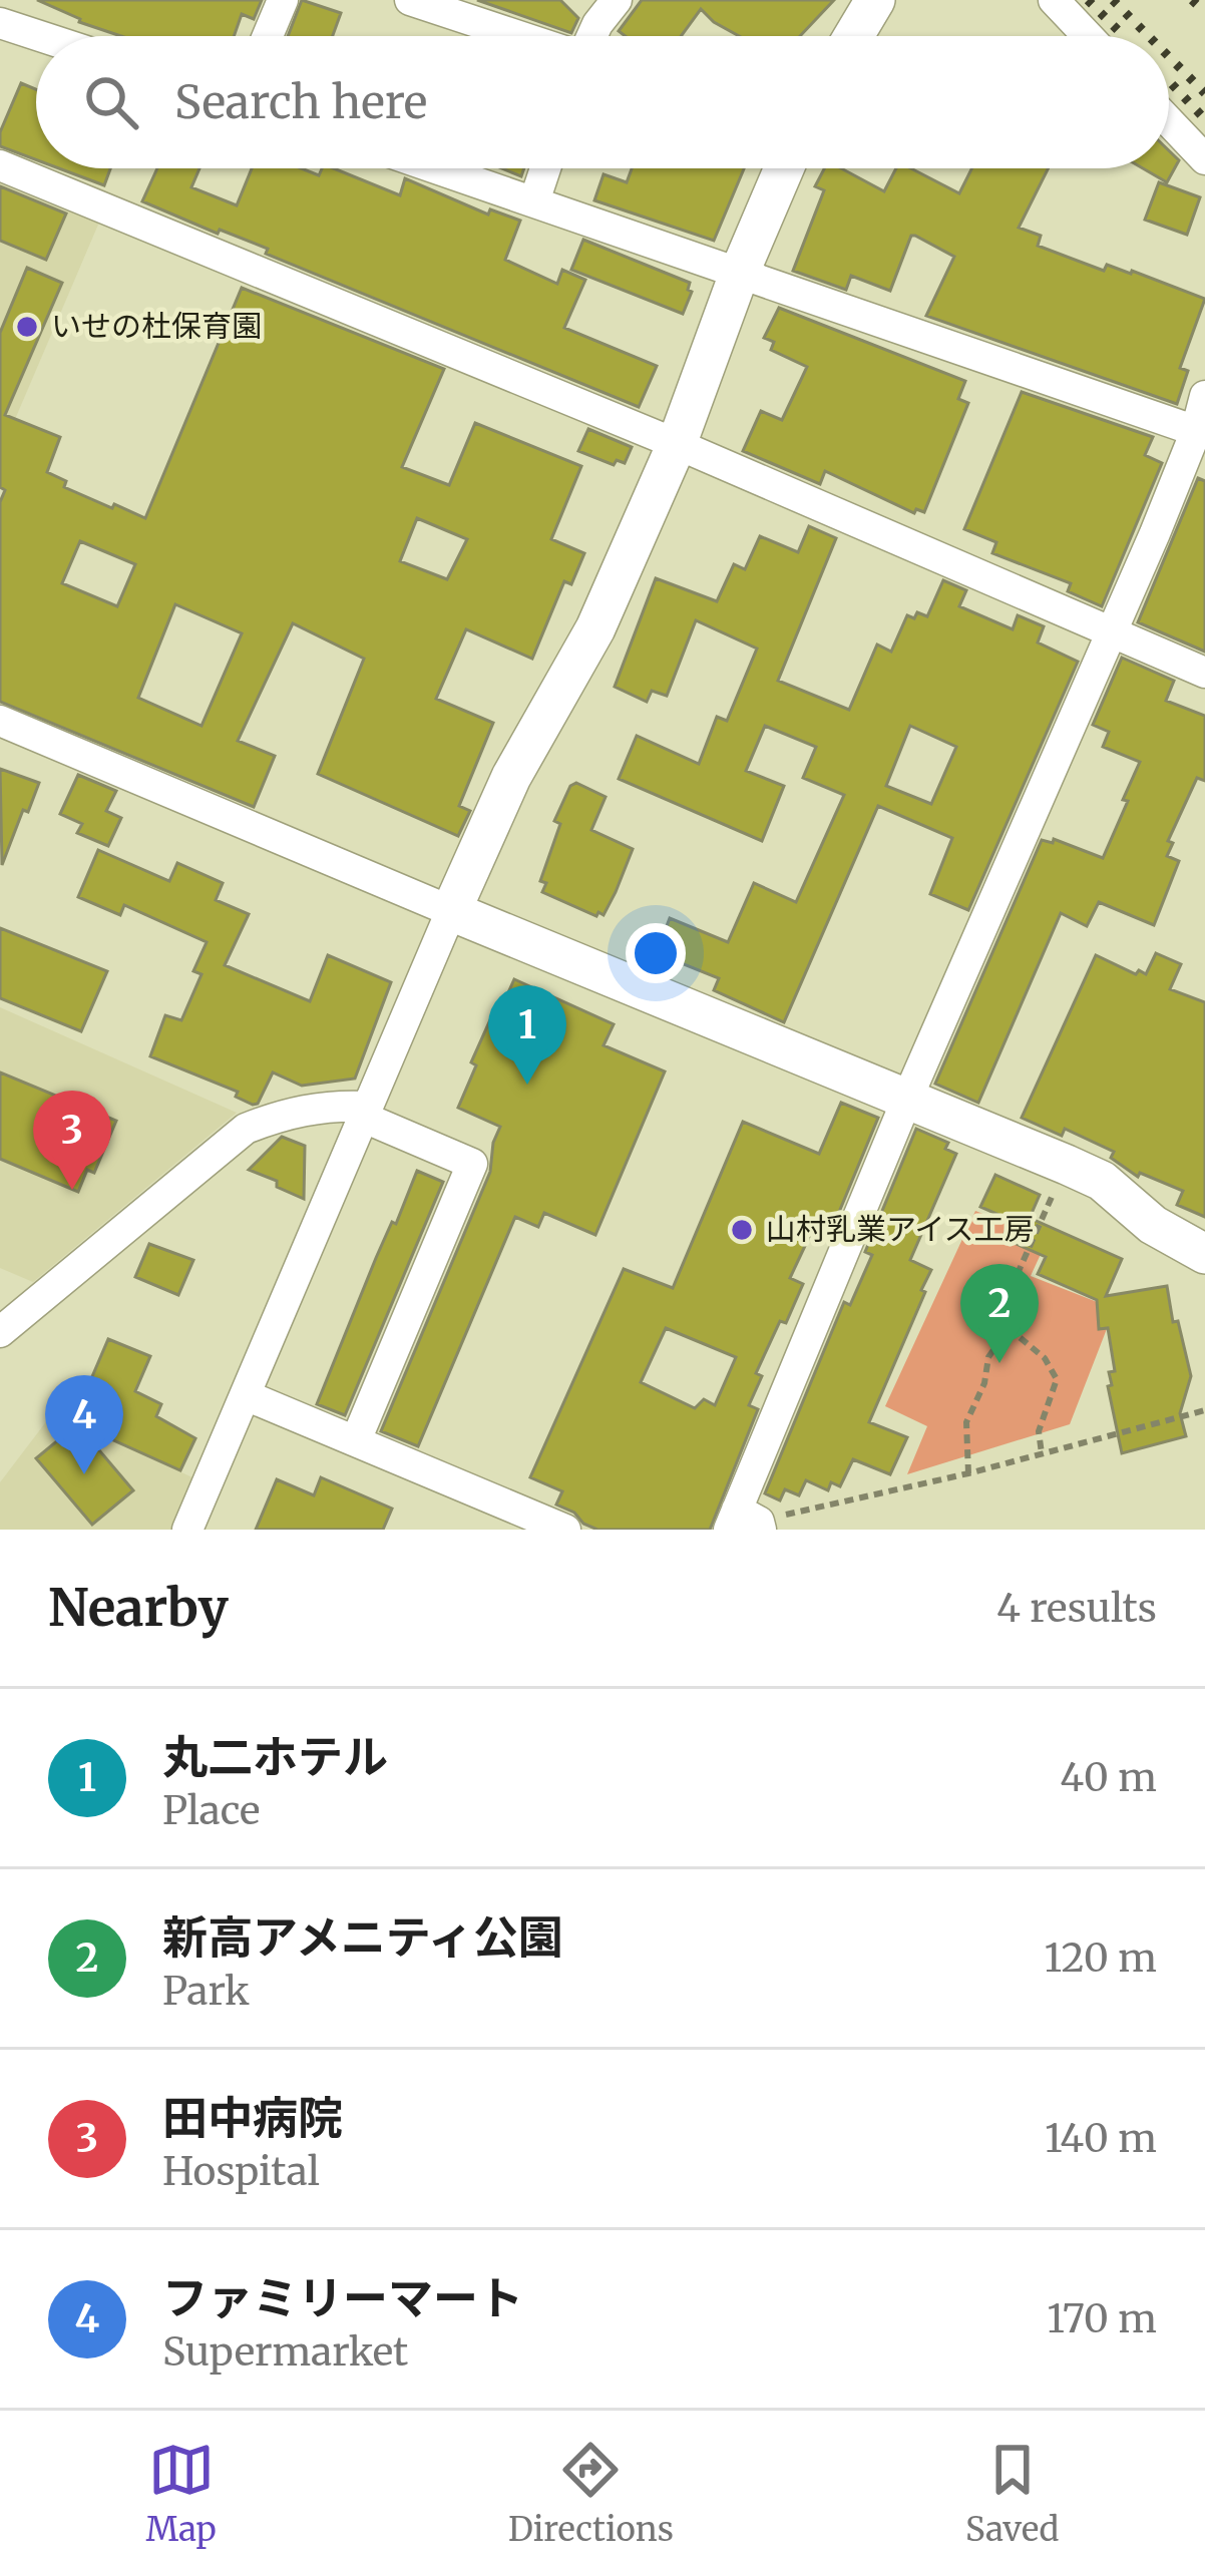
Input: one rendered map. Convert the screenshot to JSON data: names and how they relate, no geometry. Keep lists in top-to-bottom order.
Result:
{
  "places": ["いせの杜保育園", "山村乳業アイス工房"],
  "page": {
    "search": "Search here",
    "pins": [
      "1",
      "3",
      "2",
      "4"
    ],
    "heading": ["Nearby", "4 results"],
    "list": [
      {
        "mark": "1",
        "name": "丸二ホテル",
        "note": "Place",
        "value": "40 m"
      },
      {
        "mark": "2",
        "name": "新高アメニティ公園",
        "note": "Park",
        "value": "120 m"
      },
      {
        "mark": "3",
        "name": "田中病院",
        "note": "Hospital",
        "value": "140 m"
      },
      {
        "mark": "4",
        "name": "ファミリーマート",
        "note": "Supermarket",
        "value": "170 m"
      }
    ],
    "nav": ["Map", "Directions", "Saved"]
  }
}
